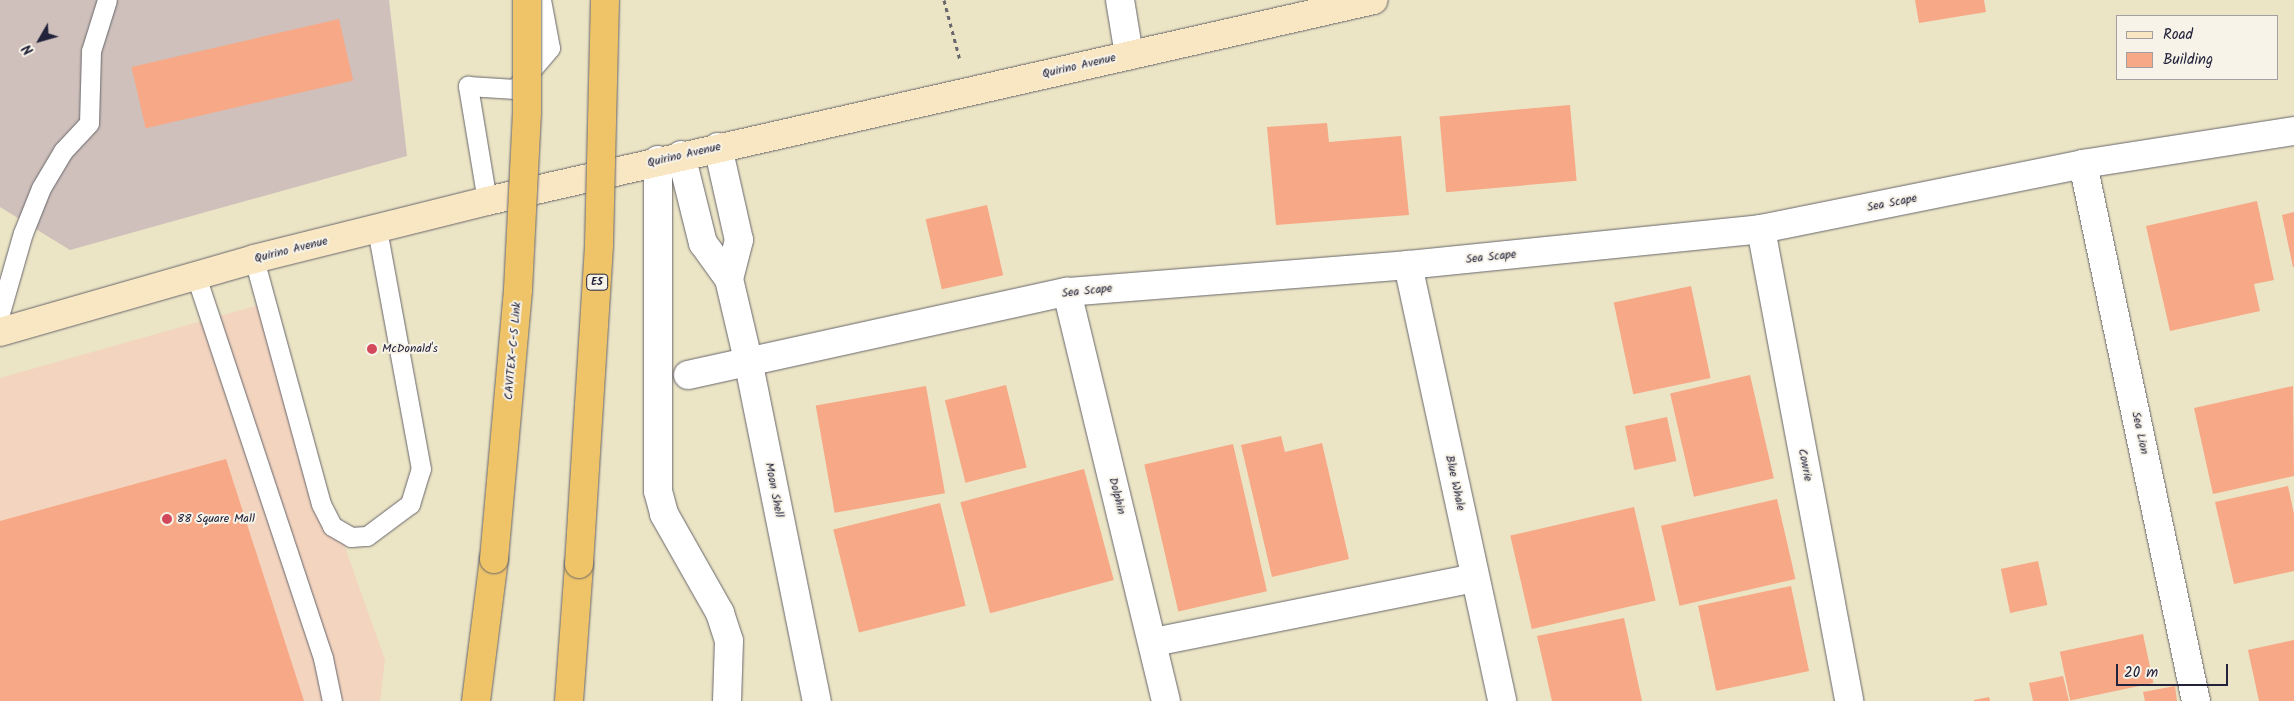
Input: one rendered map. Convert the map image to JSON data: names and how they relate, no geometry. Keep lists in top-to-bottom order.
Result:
{
  "streets": {
    "highway": ["E5", "CAVITEX–C-5 Link"],
    "main road": ["Quirino Avenue"],
    "street": [
      "Sea Scape",
      "Sea Lion",
      "Cowrie",
      "Blue Whale",
      "Moon Shell",
      "Dolphin"
    ]
  },
  "crossings": [
    ["Quirino Avenue", "Moon Shell"],
    ["Sea Scape", "Sea Lion"],
    ["Sea Scape", "Cowrie"],
    ["Sea Scape", "Blue Whale"],
    ["Sea Scape", "Moon Shell"],
    ["Sea Scape", "Dolphin"]
  ],
  "places": ["McDonald's", "88 Square Mall"],
  "legend": ["Road", "Building"],
  "scale_bar": "20 m",
  "north": "bottom left"
}
